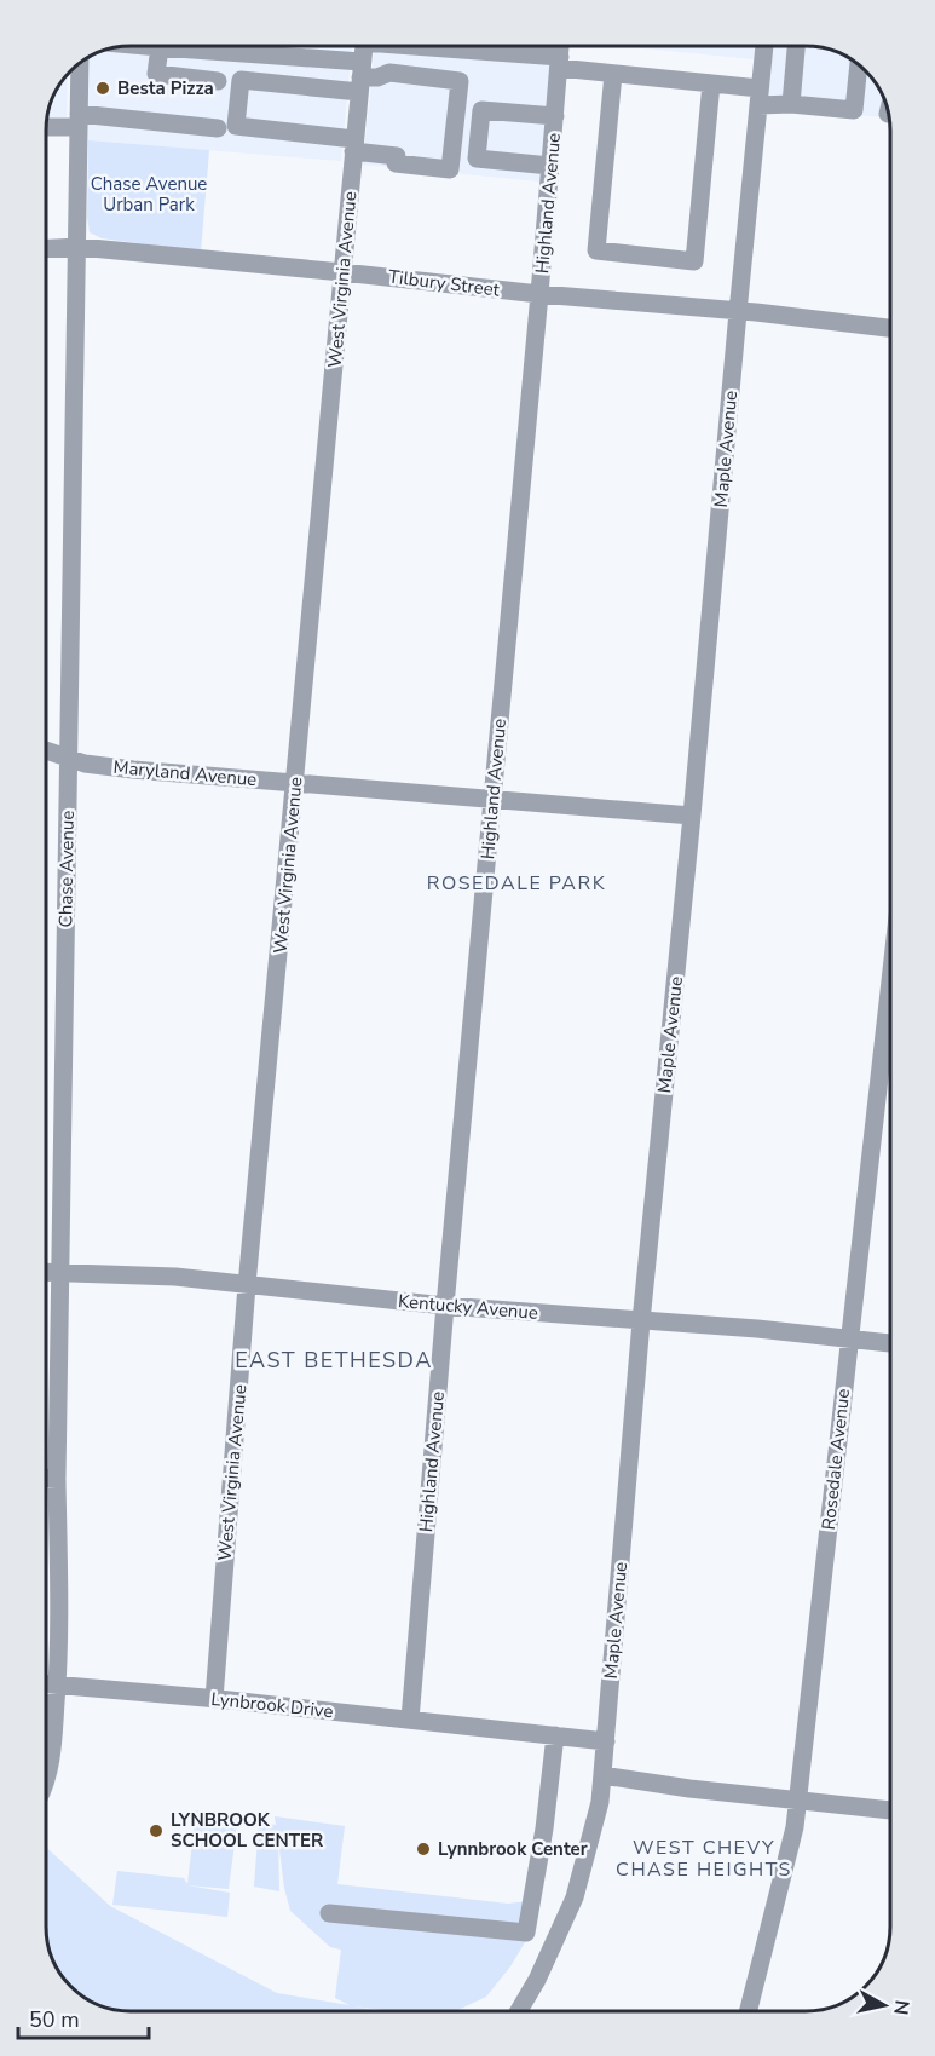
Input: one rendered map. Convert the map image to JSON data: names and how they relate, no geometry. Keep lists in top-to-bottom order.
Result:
{
  "streets": {
    "street": [
      "Highland Avenue",
      "West Virginia Avenue",
      "Tilbury Street",
      "Maple Avenue",
      "Maryland Avenue",
      "Chase Avenue",
      "Kentucky Avenue",
      "Rosedale Avenue",
      "Lynbrook Drive"
    ]
  },
  "crossings": [
    ["Highland Avenue", "Tilbury Street"],
    ["Highland Avenue", "Maryland Avenue"],
    ["Highland Avenue", "Kentucky Avenue"],
    ["Highland Avenue", "Lynbrook Drive"],
    ["West Virginia Avenue", "Tilbury Street"],
    ["West Virginia Avenue", "Maryland Avenue"],
    ["West Virginia Avenue", "Kentucky Avenue"],
    ["West Virginia Avenue", "Lynbrook Drive"],
    ["Tilbury Street", "Maple Avenue"],
    ["Tilbury Street", "Chase Avenue"],
    ["Maple Avenue", "Maryland Avenue"],
    ["Maple Avenue", "Kentucky Avenue"],
    ["Maple Avenue", "Lynbrook Drive"],
    ["Maryland Avenue", "Chase Avenue"],
    ["Chase Avenue", "Kentucky Avenue"],
    ["Chase Avenue", "Lynbrook Drive"],
    ["Kentucky Avenue", "Rosedale Avenue"]
  ],
  "districts": ["ROSEDALE PARK", "EAST BETHESDA", "WEST CHEVY CHASE HEIGHTS"],
  "parks": ["Chase Avenue Urban Park"],
  "places": ["Besta Pizza", "LYNBROOK SCHOOL CENTER", "Lynnbrook Center"],
  "scale_bar": "50 m",
  "north": "right"
}
